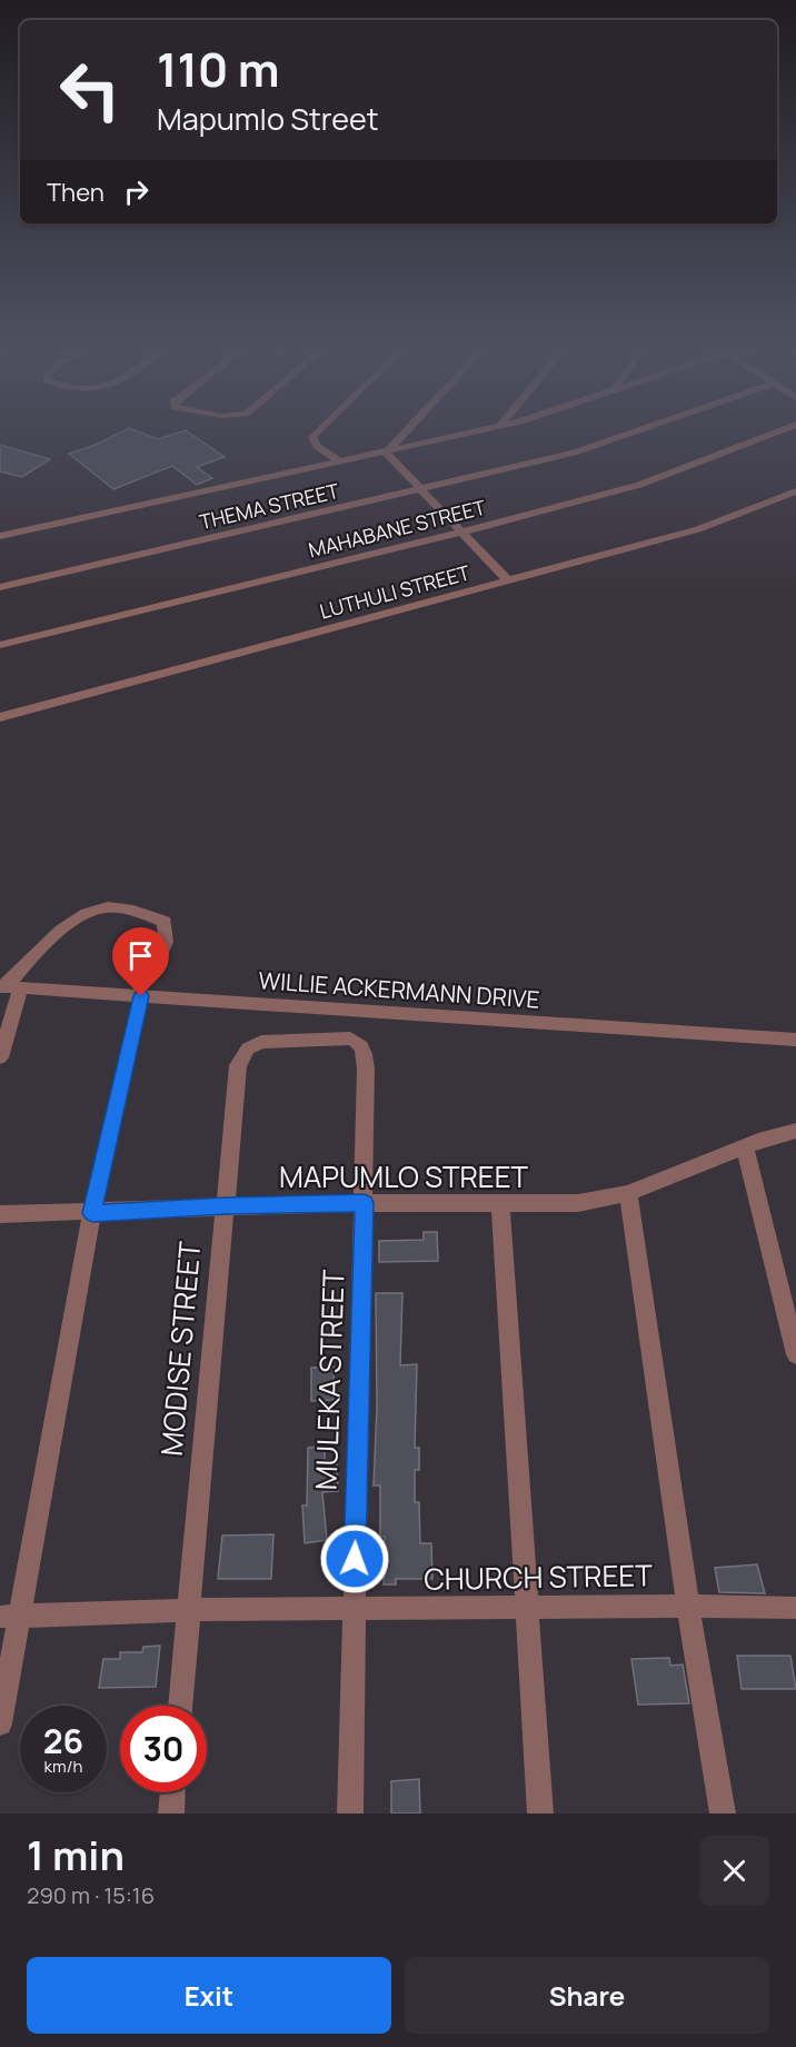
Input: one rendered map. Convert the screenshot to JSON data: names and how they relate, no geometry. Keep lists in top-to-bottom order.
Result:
{
  "streets": {
    "street": [
      "THEMA STREET",
      "MAHABANE STREET",
      "LUTHULI STREET",
      "WILLIE ACKERMANN DRIVE",
      "MAPUMLO STREET",
      "MODISE STREET",
      "MULEKA STREET",
      "CHURCH STREET"
    ]
  },
  "crossings": [
    ["MAPUMLO STREET", "MODISE STREET"],
    ["MAPUMLO STREET", "MULEKA STREET"],
    ["MODISE STREET", "MULEKA STREET"],
    ["MODISE STREET", "CHURCH STREET"],
    ["MULEKA STREET", "CHURCH STREET"]
  ],
  "page": {
    "turn": ["110 m", "Mapumlo Street"],
    "then": "Then",
    "speed": "26 km/h",
    "limit": "30",
    "heading": ["1 min", "290 m · 15:16"],
    "buttons": ["Exit", "Share"]
  }
}
